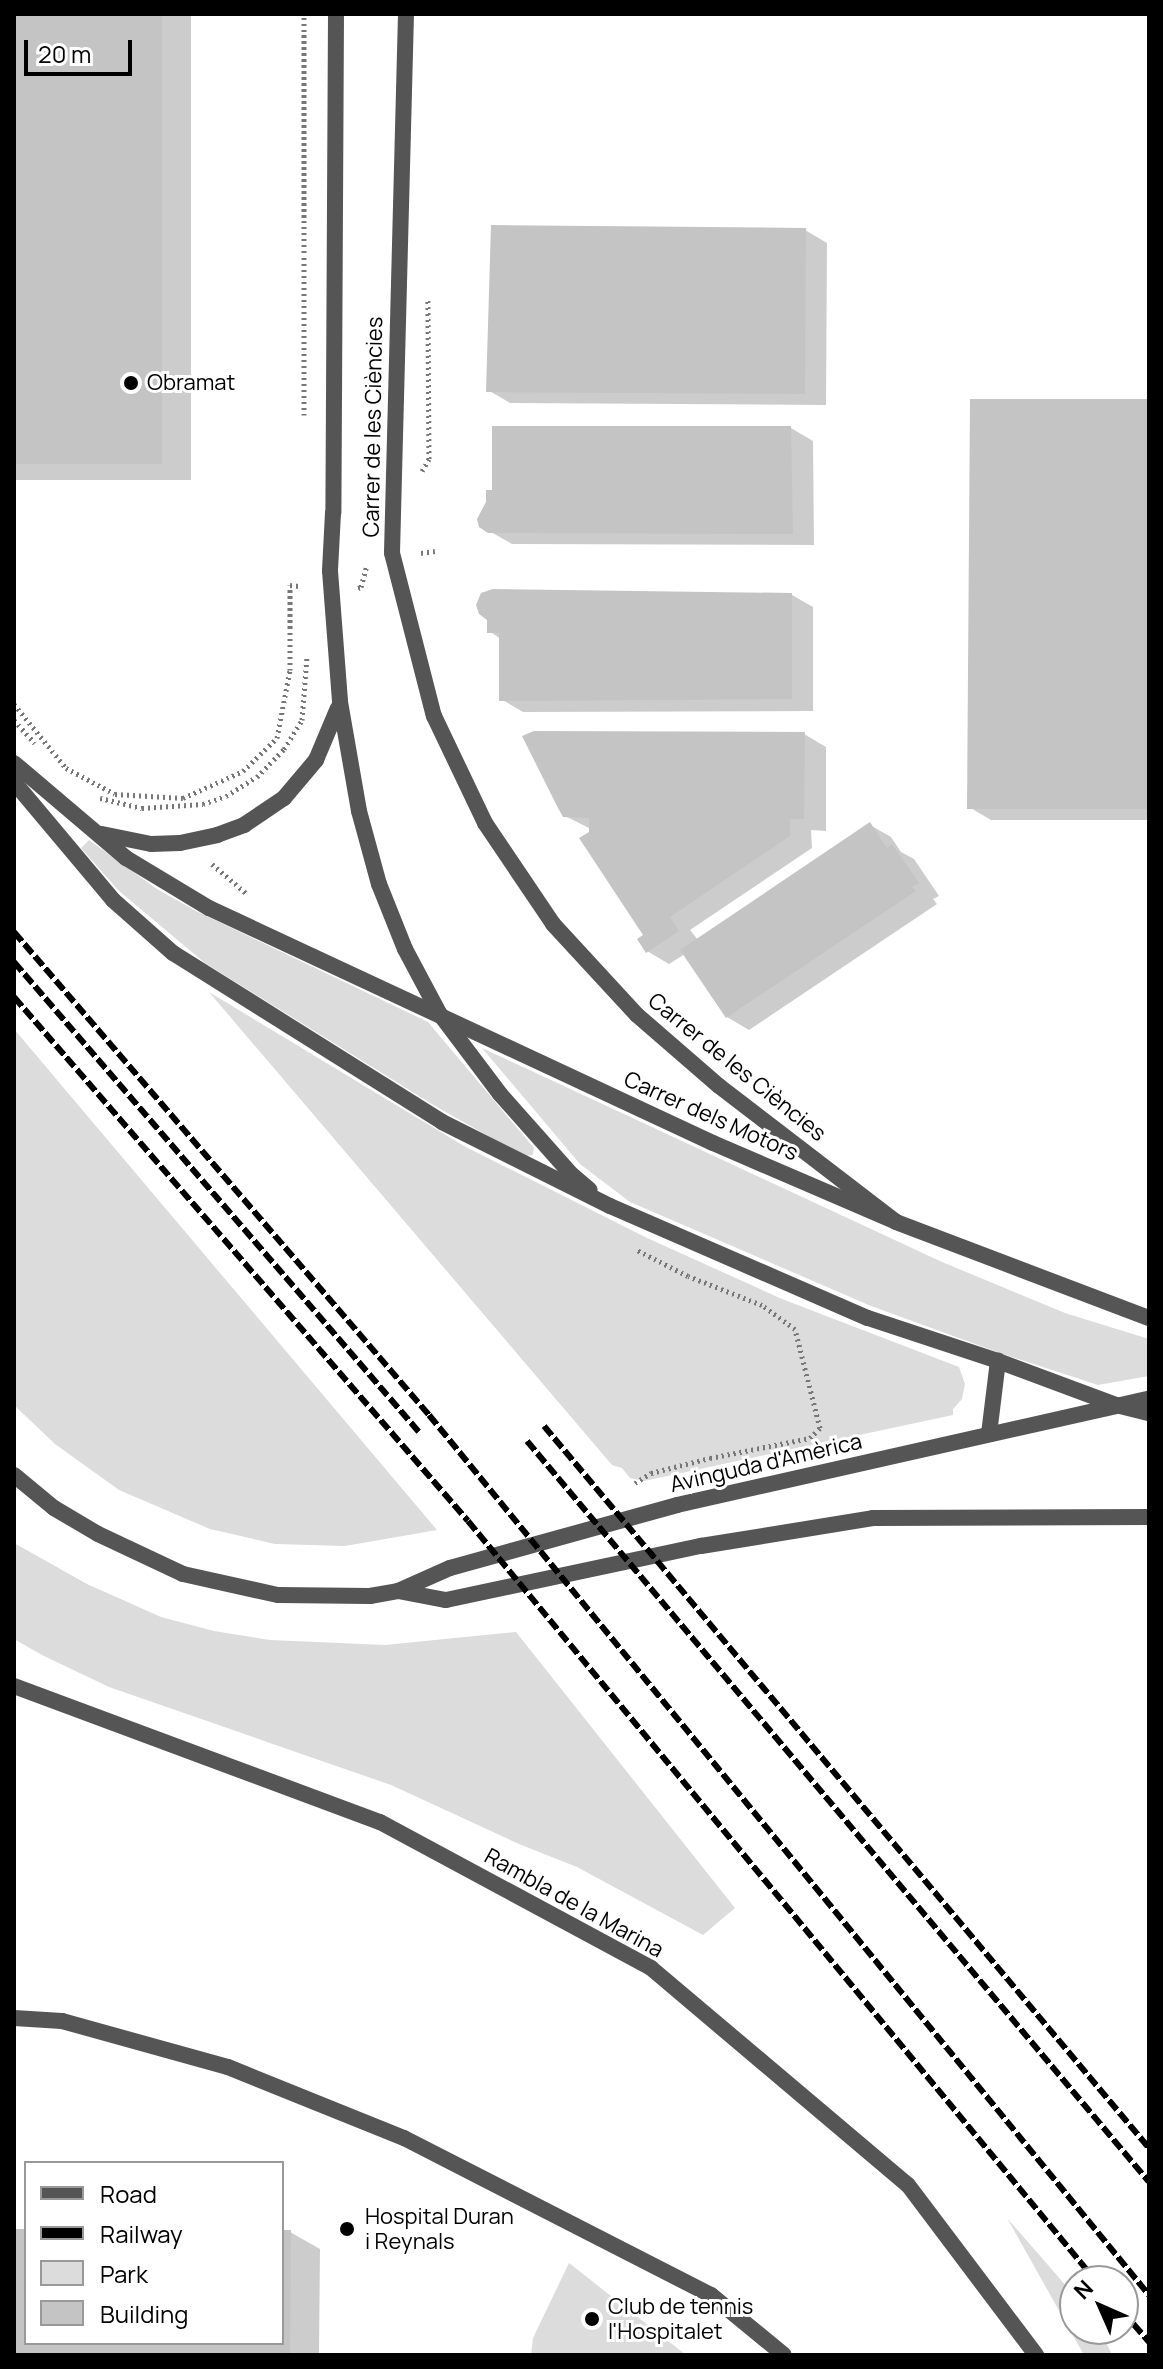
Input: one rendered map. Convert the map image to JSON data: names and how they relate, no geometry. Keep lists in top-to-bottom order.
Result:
{
  "streets": {
    "street": [
      "Carrer de les Ciències",
      "Carrer dels Motors",
      "Avinguda d'Amèrica",
      "Rambla de la Marina"
    ]
  },
  "crossings": [
    ["Carrer de les Ciències", "Carrer dels Motors"],
    ["Carrer dels Motors", "Avinguda d'Amèrica"]
  ],
  "places": ["Obramat", "Hospital Duran i Reynals", "Club de tennis l'Hospitalet"],
  "legend": [
    "Road",
    "Railway",
    "Park",
    "Building"
  ],
  "scale_bar": "20 m",
  "north": "top left"
}
